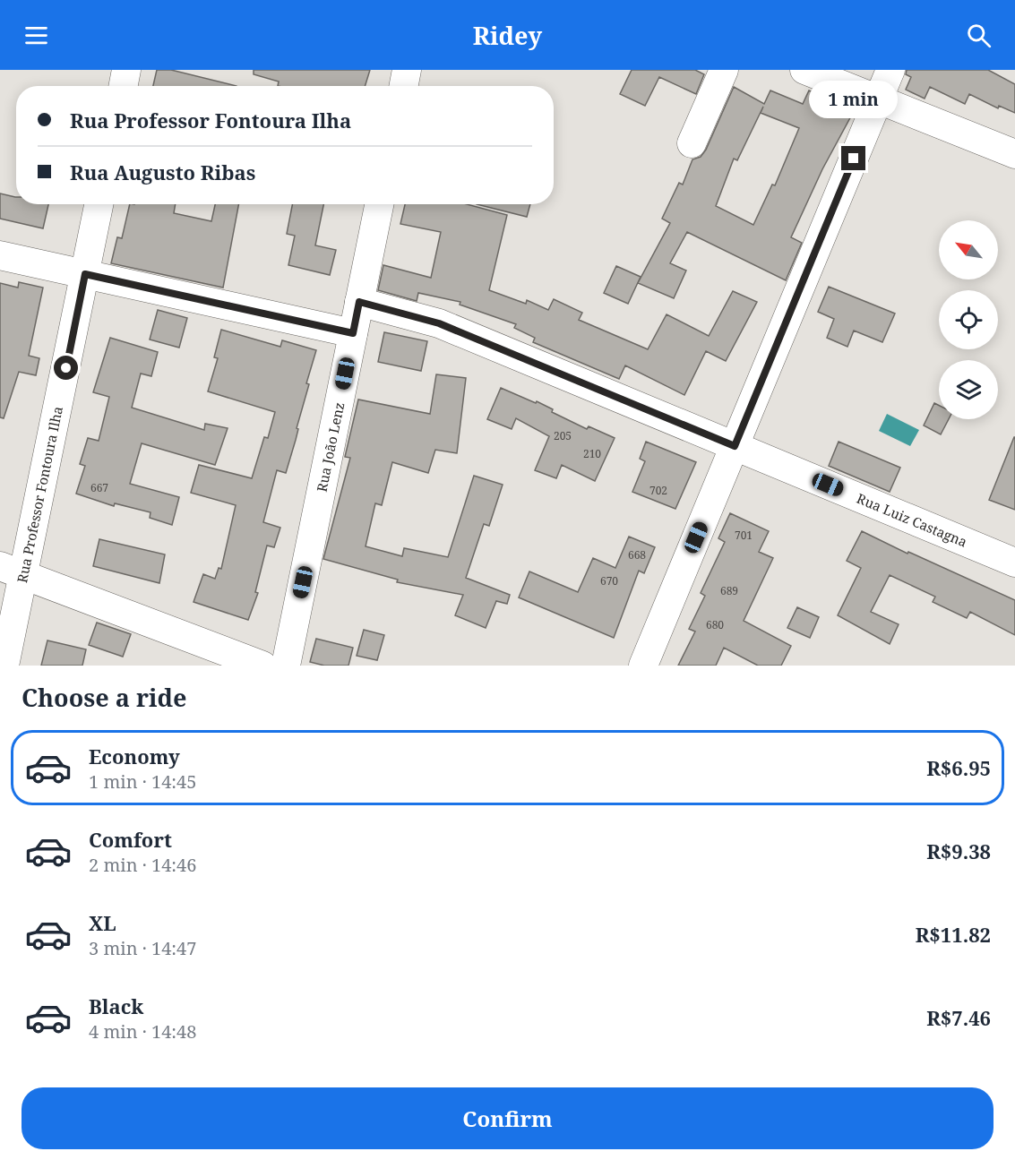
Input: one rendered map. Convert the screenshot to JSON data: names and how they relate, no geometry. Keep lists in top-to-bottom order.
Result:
{
  "streets": {
    "street": ["Rua João Lenz", "Rua Professor Fontoura Ilha", "Rua Luiz Castagna"]
  },
  "crossings": [
    ["Rua João Lenz", "Rua Luiz Castagna"]
  ],
  "house_numbers": [
    "205",
    "210",
    "667",
    "702",
    "701",
    "668",
    "670",
    "689",
    "680"
  ],
  "north": "top left",
  "page": {
    "header": "Ridey",
    "bubble": "1 min",
    "banner": ["Rua Professor Fontoura Ilha", "Rua Augusto Ribas"],
    "heading": "Choose a ride",
    "list": [
      {
        "name": "Economy",
        "note": "1 min · 14:45",
        "value": "R$6.95"
      },
      {
        "name": "Comfort",
        "note": "2 min · 14:46",
        "value": "R$9.38"
      },
      {
        "name": "XL",
        "note": "3 min · 14:47",
        "value": "R$11.82"
      },
      {
        "name": "Black",
        "note": "4 min · 14:48",
        "value": "R$7.46"
      }
    ],
    "buttons": "Confirm"
  }
}
